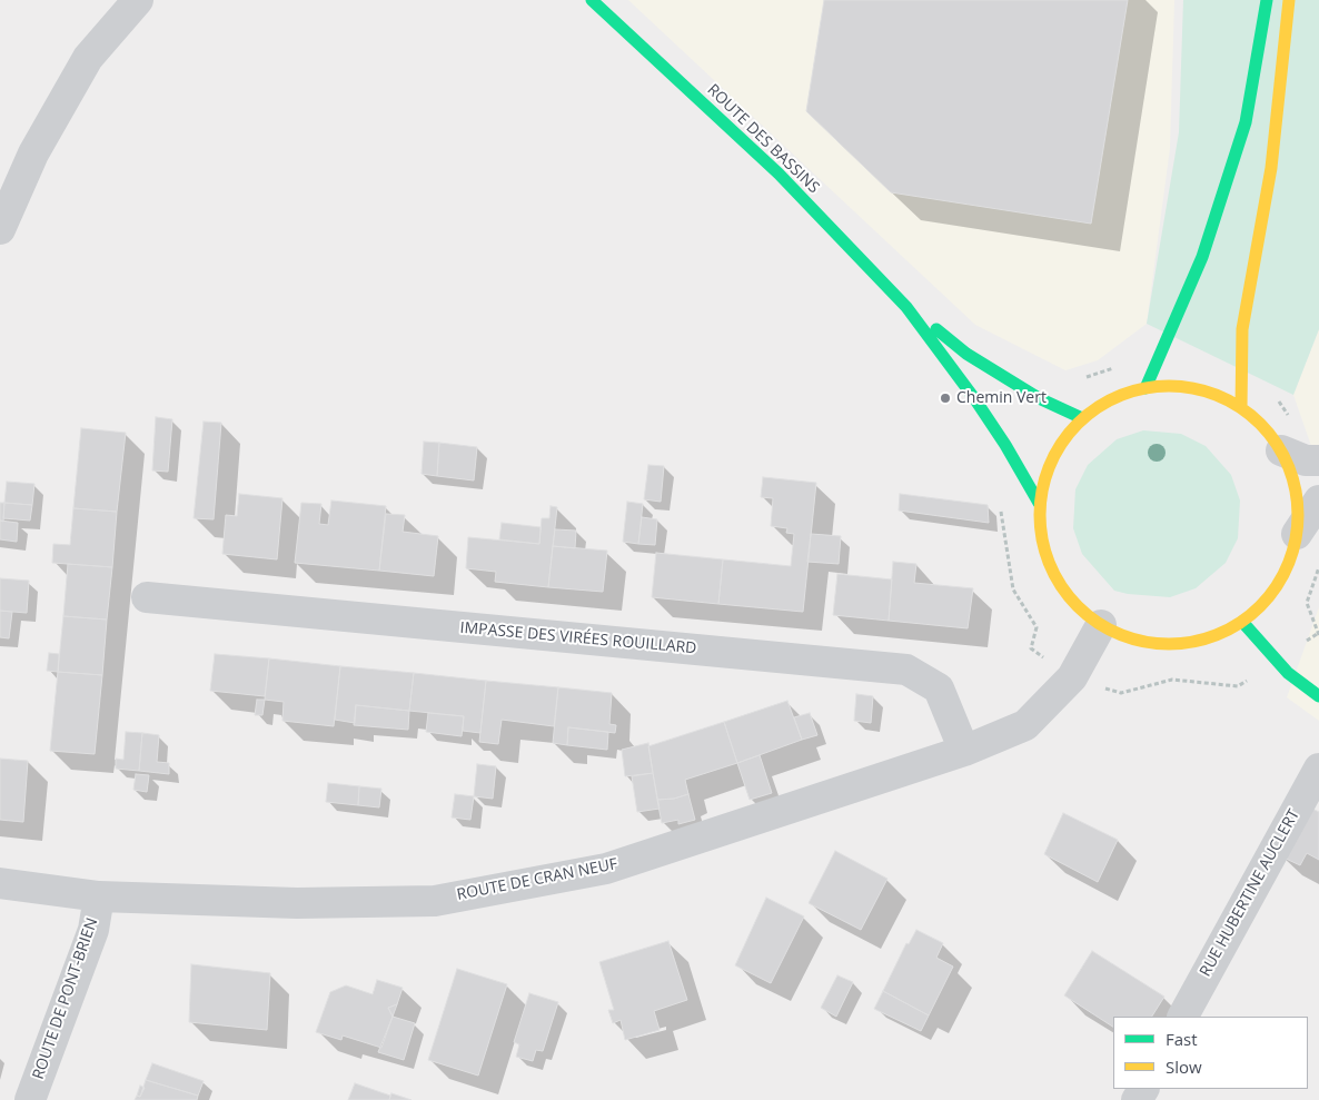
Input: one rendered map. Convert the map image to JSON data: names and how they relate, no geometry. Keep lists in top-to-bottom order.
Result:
{
  "streets": {
    "main road": ["ROUTE DES BASSINS"],
    "street": [
      "IMPASSE DES VIRÉES ROUILLARD",
      "ROUTE DE CRAN NEUF",
      "RUE HUBERTINE AUCLERT",
      "ROUTE DE PONT-BRIEN"
    ]
  },
  "crossings": [
    ["IMPASSE DES VIRÉES ROUILLARD", "ROUTE DE CRAN NEUF"],
    ["ROUTE DE CRAN NEUF", "ROUTE DE PONT-BRIEN"]
  ],
  "places": ["Chemin Vert"],
  "legend": ["Fast", "Slow"]
}
